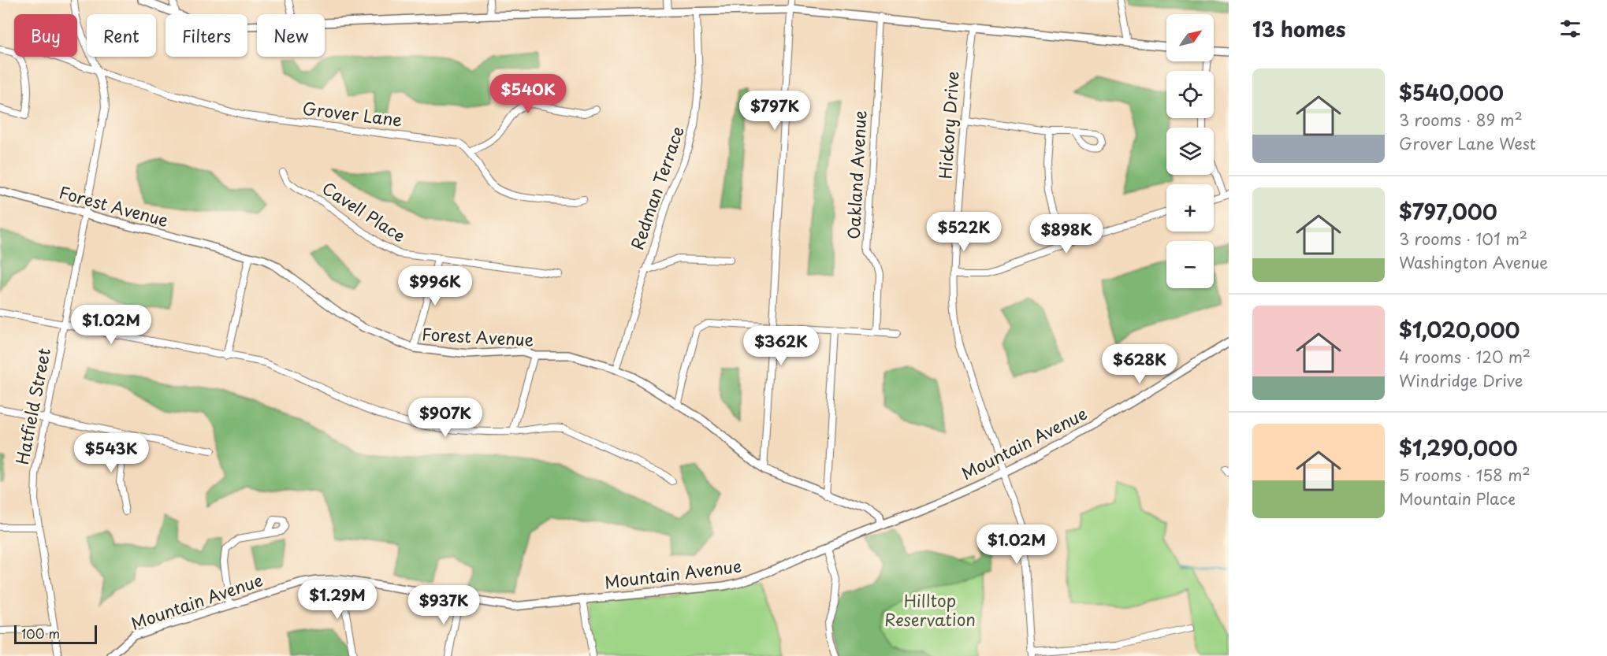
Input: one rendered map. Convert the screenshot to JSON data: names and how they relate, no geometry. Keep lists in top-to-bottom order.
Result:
{
  "streets": {
    "street": [
      "Grover Lane",
      "Hickory Drive",
      "Oakland Avenue",
      "Redman Terrace",
      "Forest Avenue",
      "Cavell Place",
      "Hatfield Street",
      "Mountain Avenue"
    ]
  },
  "crossings": [
    ["Grover Lane", "Hatfield Street"],
    ["Hickory Drive", "Mountain Avenue"],
    ["Redman Terrace", "Forest Avenue"],
    ["Forest Avenue", "Hatfield Street"],
    ["Forest Avenue", "Mountain Avenue"]
  ],
  "parks": ["Hilltop Reservation"],
  "scale_bar": "100 m",
  "north": "top right",
  "page": {
    "heading": "13 homes",
    "map_buttons": ["+", "−"],
    "chip": [
      "Buy",
      "Rent",
      "Filters",
      "New"
    ],
    "list": [
      {
        "name": "$540,000",
        "note": "3 rooms · 89 m² · Grover Lane West"
      },
      {
        "name": "$797,000",
        "note": "3 rooms · 101 m² · Washington Avenue"
      },
      {
        "name": "$1,020,000",
        "note": "4 rooms · 120 m² · Windridge Drive"
      },
      {
        "name": "$1,290,000",
        "note": "5 rooms · 158 m² · Mountain Place"
      }
    ],
    "price": [
      "$540K",
      "$797K",
      "$522K",
      "$898K",
      "$996K",
      "$1.02M",
      "$362K",
      "$628K",
      "$907K",
      "$543K",
      "$1.02M",
      "$1.29M",
      "$937K"
    ],
    "scale": "100 m"
  }
}
